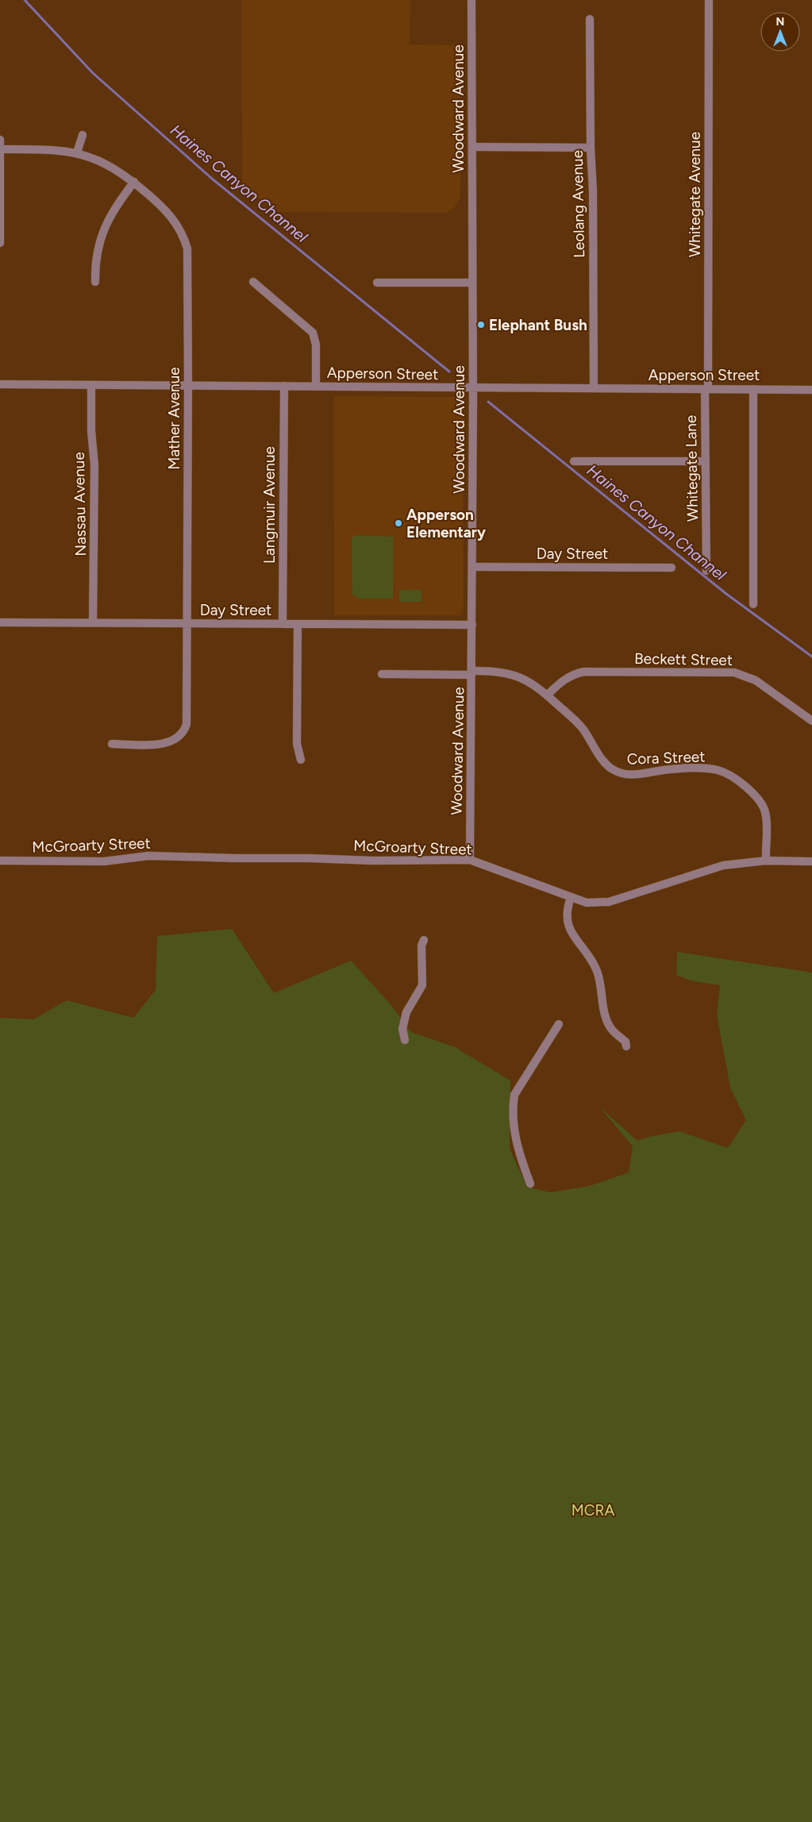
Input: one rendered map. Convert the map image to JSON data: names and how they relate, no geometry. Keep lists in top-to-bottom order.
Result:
{
  "streets": {
    "street": [
      "Woodward Avenue",
      "Whitegate Avenue",
      "Leolang Avenue",
      "Apperson Street",
      "Mather Avenue",
      "Whitegate Lane",
      "Nassau Avenue",
      "Langmuir Avenue",
      "Day Street",
      "Beckett Street",
      "Cora Street",
      "McGroarty Street"
    ]
  },
  "crossings": [
    ["Woodward Avenue", "Apperson Street"],
    ["Woodward Avenue", "Day Street"],
    ["Woodward Avenue", "Cora Street"],
    ["Woodward Avenue", "McGroarty Street"],
    ["Whitegate Avenue", "Apperson Street"],
    ["Whitegate Avenue", "Whitegate Lane"],
    ["Leolang Avenue", "Apperson Street"],
    ["Apperson Street", "Mather Avenue"],
    ["Apperson Street", "Whitegate Lane"],
    ["Apperson Street", "Nassau Avenue"],
    ["Apperson Street", "Langmuir Avenue"],
    ["Mather Avenue", "Day Street"],
    ["Nassau Avenue", "Day Street"],
    ["Langmuir Avenue", "Day Street"],
    ["Beckett Street", "Cora Street"],
    ["Cora Street", "McGroarty Street"]
  ],
  "water": ["Haines Canyon Channel"],
  "parks": ["MCRA"],
  "places": ["Elephant Bush", "Apperson Elementary"],
  "north": "top"
}
